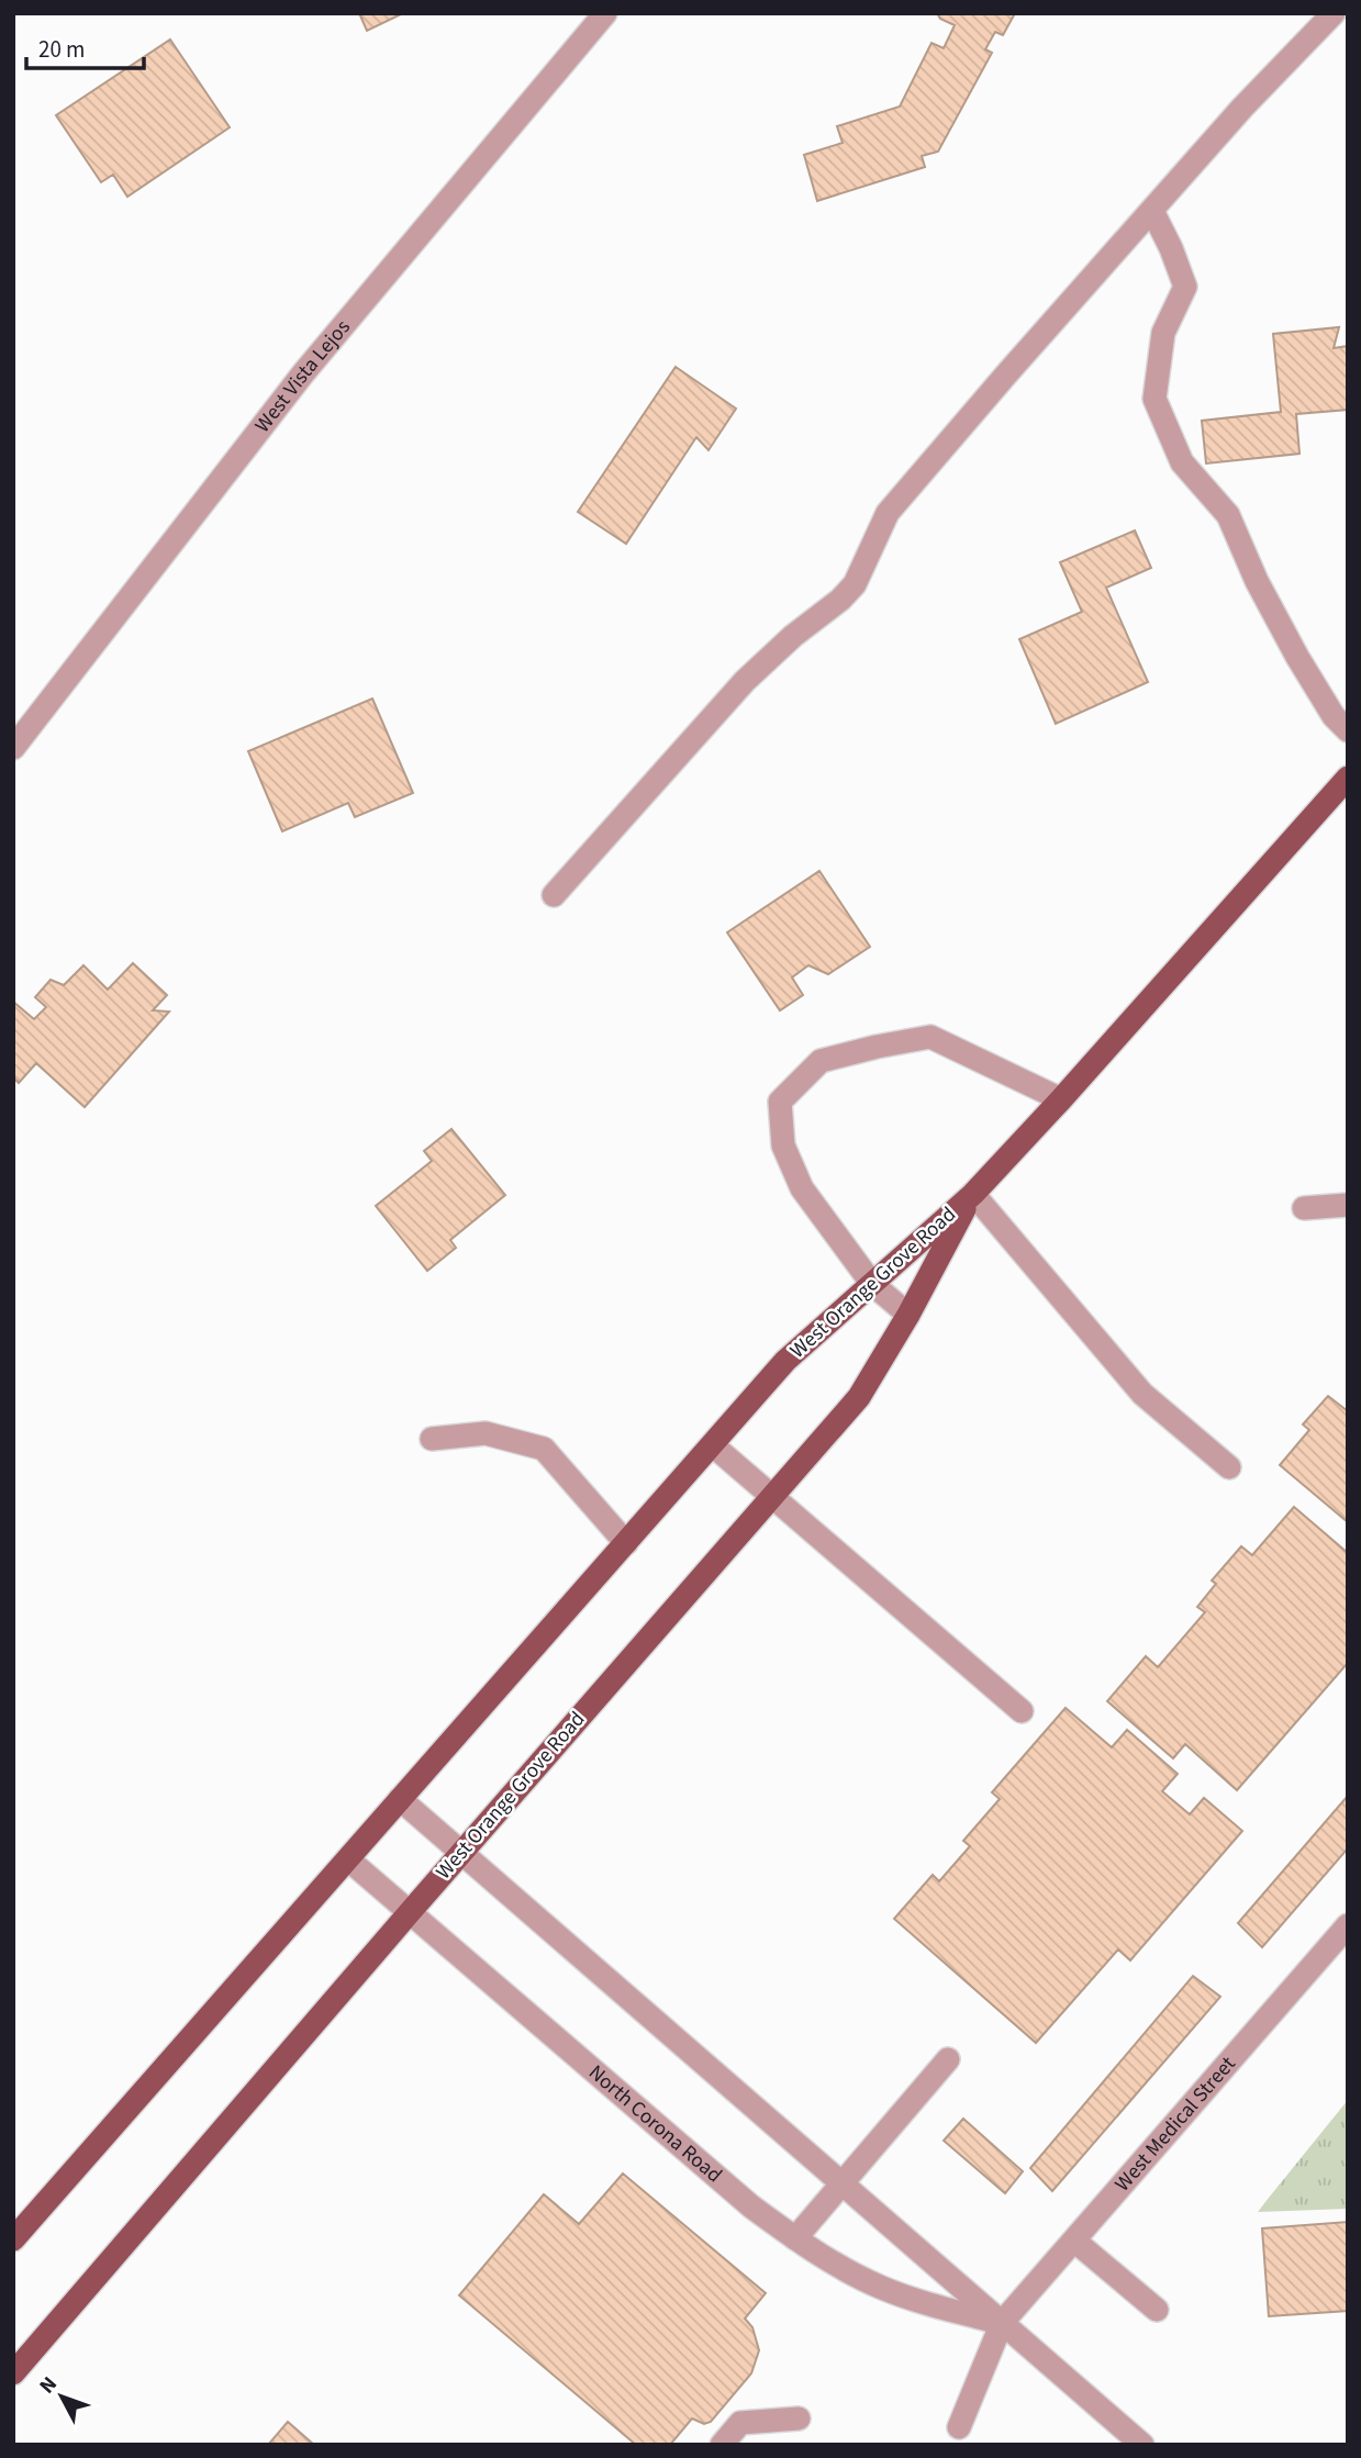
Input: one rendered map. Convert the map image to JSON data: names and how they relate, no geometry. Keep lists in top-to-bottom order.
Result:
{
  "streets": {
    "main road": ["West Orange Grove Road"],
    "street": ["West Vista Lejos", "North Corona Road", "West Medical Street"]
  },
  "crossings": [
    ["West Orange Grove Road", "North Corona Road"],
    ["North Corona Road", "West Medical Street"]
  ],
  "scale_bar": "20 m",
  "north": "top left"
}
